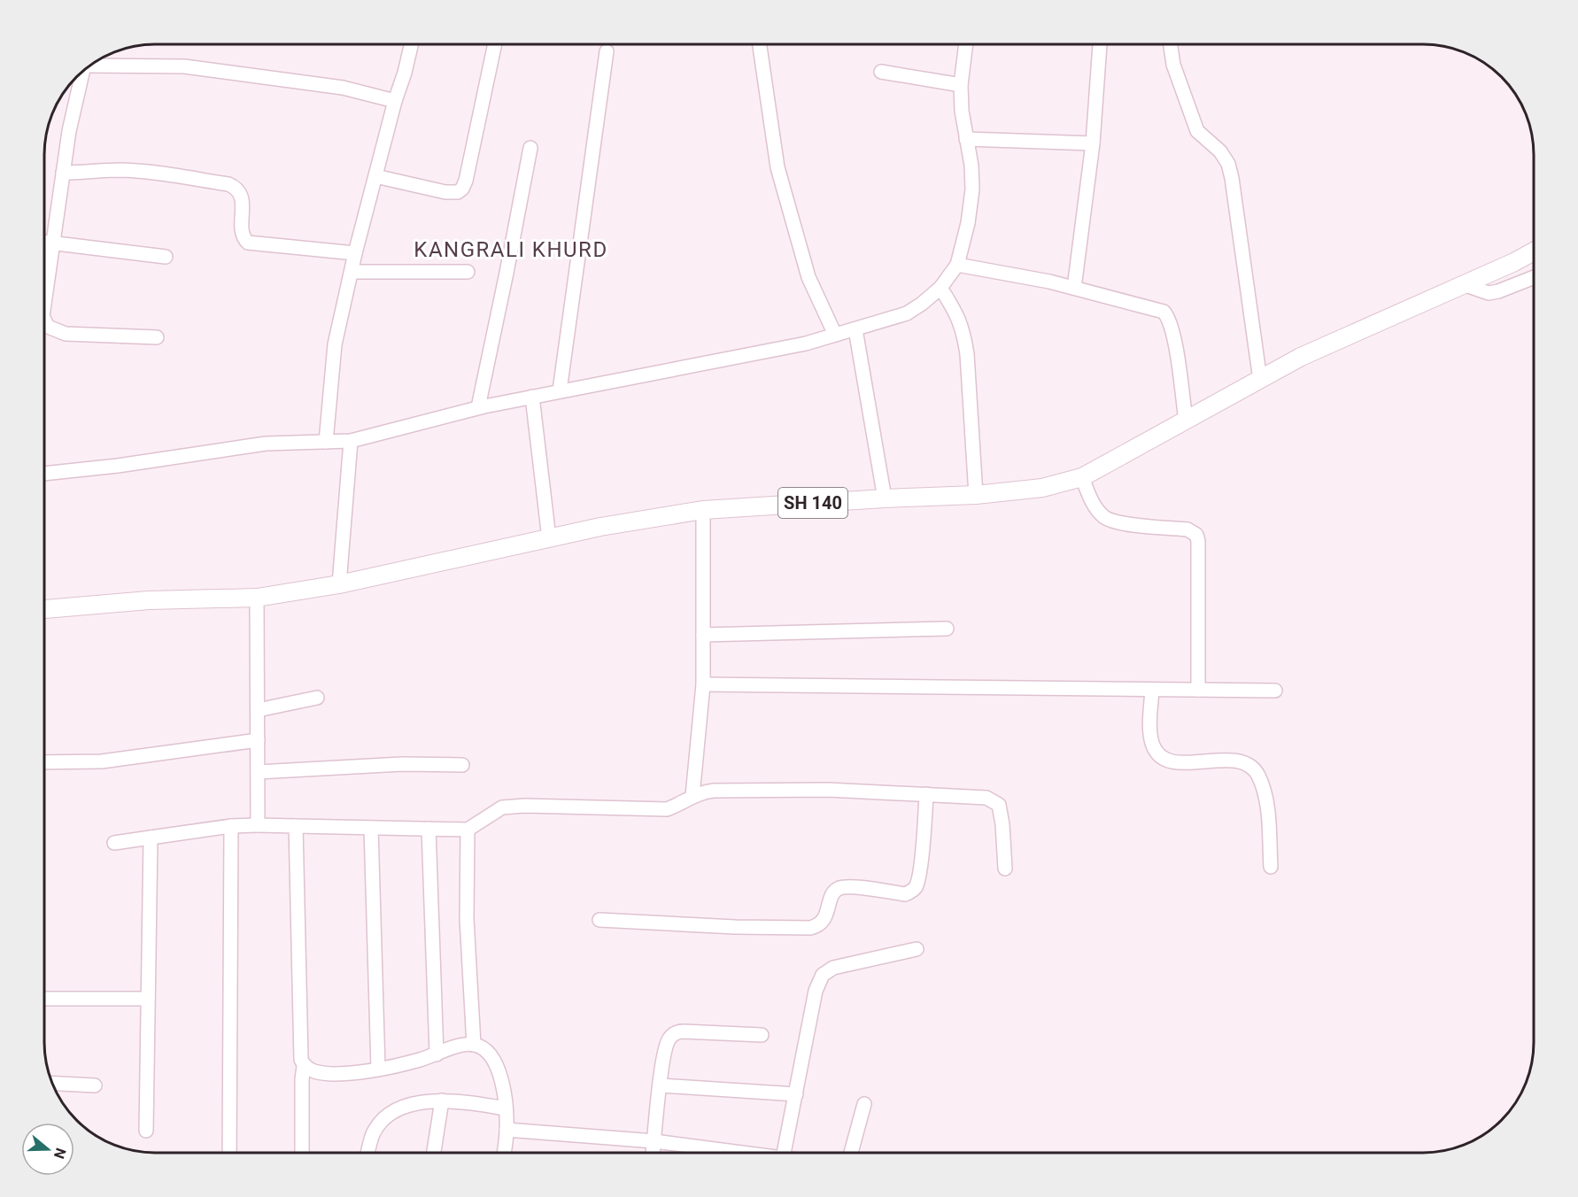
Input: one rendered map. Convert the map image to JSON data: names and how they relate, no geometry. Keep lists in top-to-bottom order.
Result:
{
  "streets": {
    "main road": ["SH 140"]
  },
  "districts": ["KANGRALI KHURD"],
  "north": "right"
}
